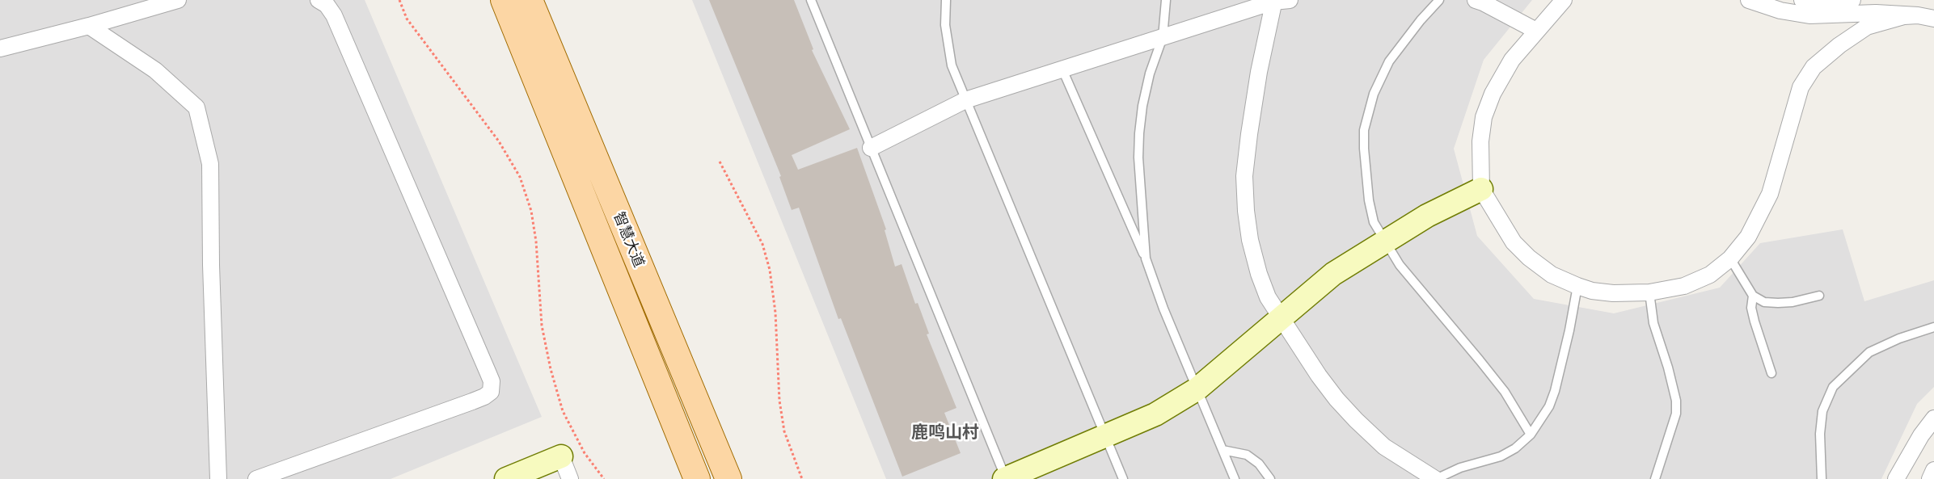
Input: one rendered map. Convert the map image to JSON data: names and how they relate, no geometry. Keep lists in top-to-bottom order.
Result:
{
  "streets": {
    "main road": ["智慧大道"]
  },
  "districts": ["鹿鸣山村"]
}
